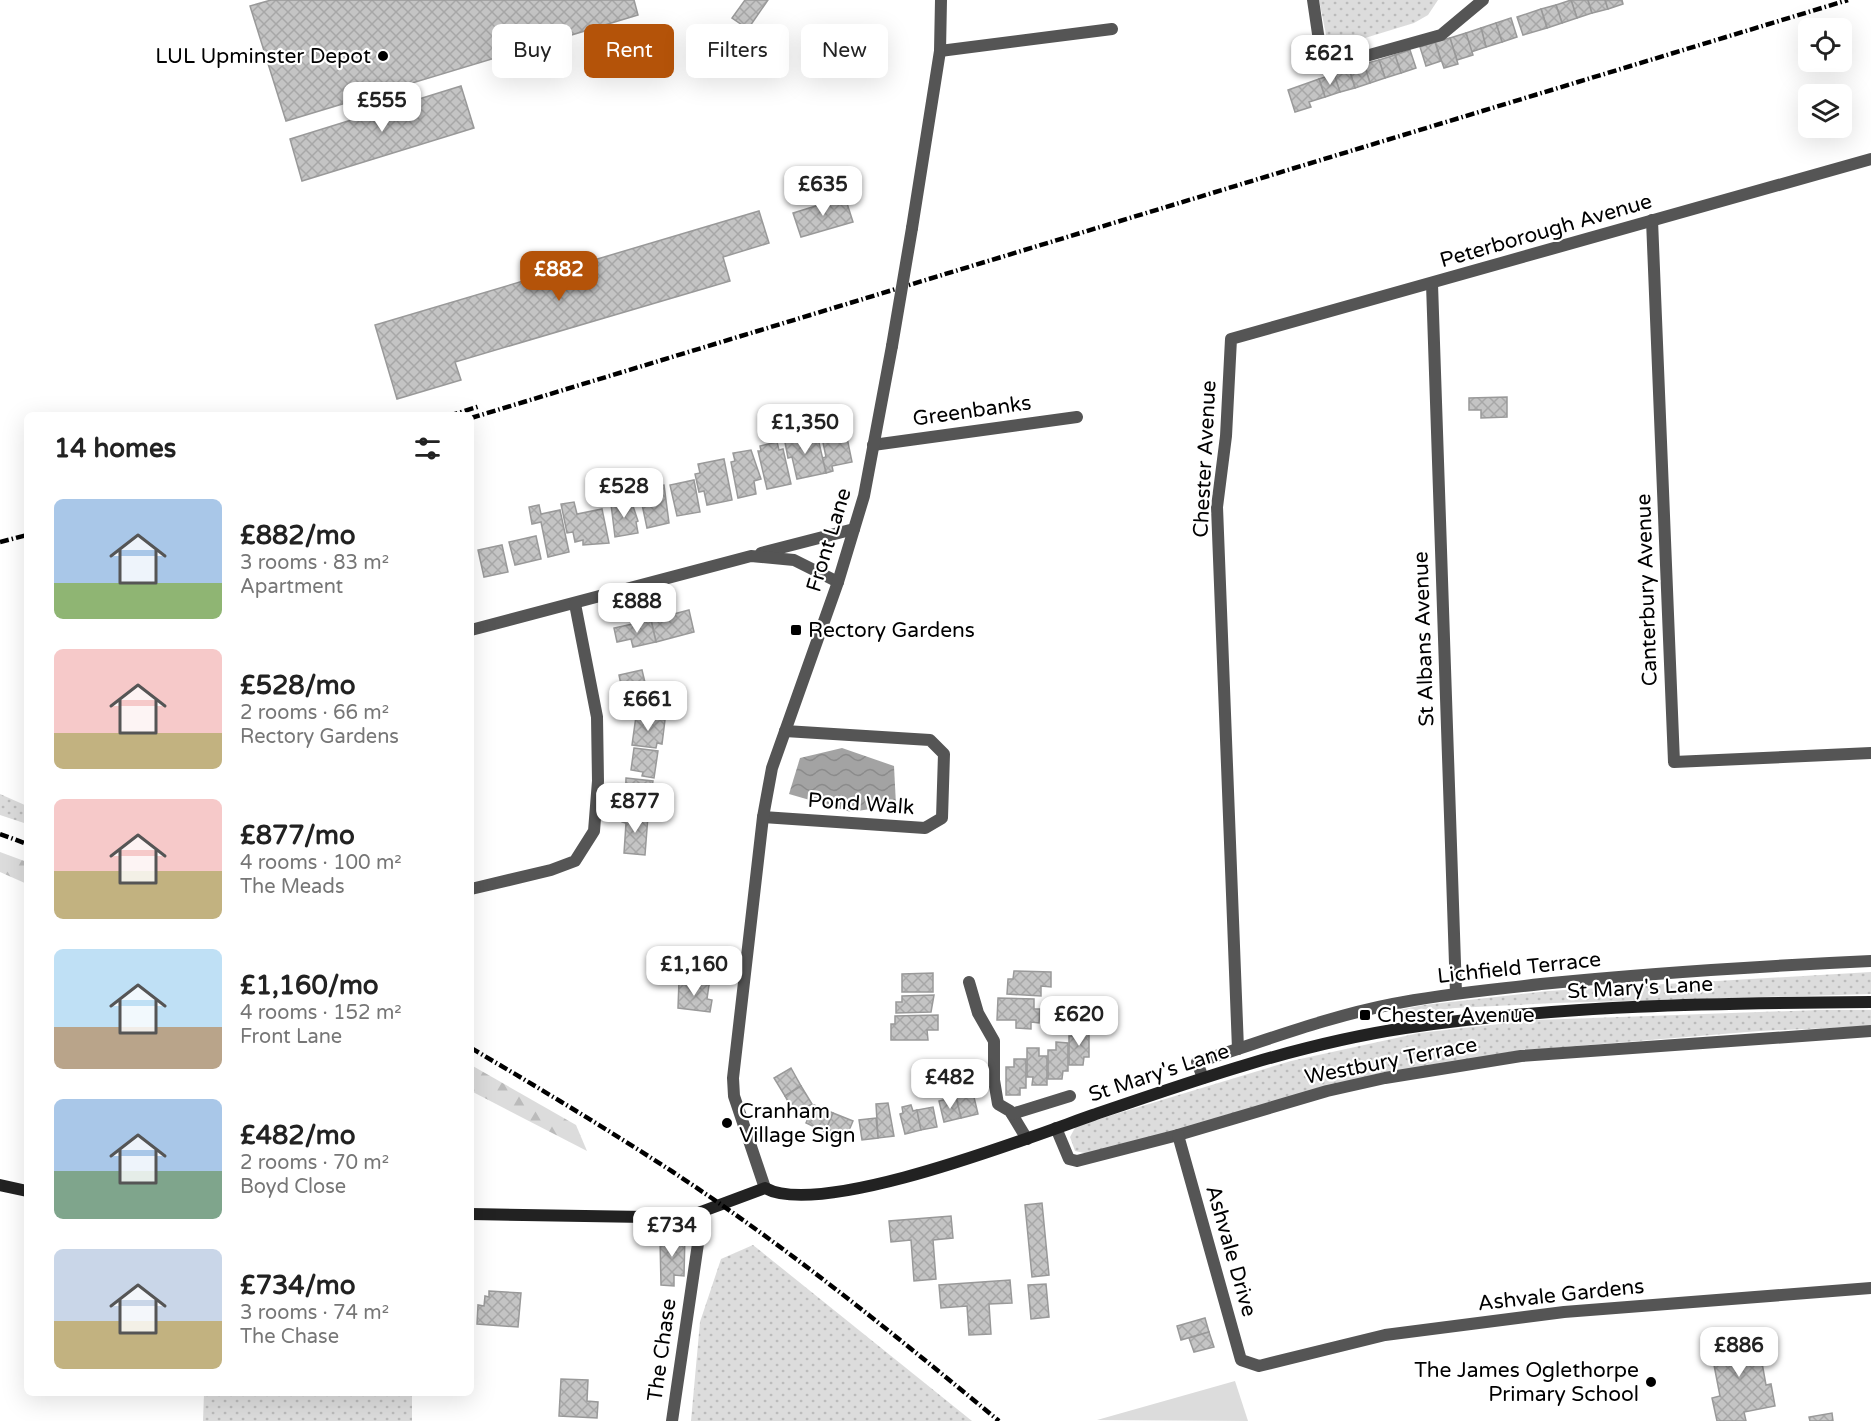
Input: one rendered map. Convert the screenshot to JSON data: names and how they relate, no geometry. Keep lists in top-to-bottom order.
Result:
{
  "streets": {
    "main road": ["St Mary's Lane"],
    "street": [
      "Peterborough Avenue",
      "Greenbanks",
      "Chester Avenue",
      "Front Lane",
      "Canterbury Avenue",
      "St Albans Avenue",
      "Pond Walk",
      "Lichfield Terrace",
      "Westbury Terrace",
      "Ashvale Drive",
      "Ashvale Gardens",
      "The Chase"
    ]
  },
  "crossings": [
    ["Peterborough Avenue", "Chester Avenue"],
    ["Peterborough Avenue", "Canterbury Avenue"],
    ["Peterborough Avenue", "St Albans Avenue"],
    ["Greenbanks", "Front Lane"],
    ["Chester Avenue", "Lichfield Terrace"],
    ["Front Lane", "Pond Walk"],
    ["Front Lane", "St Mary's Lane"],
    ["St Albans Avenue", "Lichfield Terrace"],
    ["Lichfield Terrace", "St Mary's Lane"],
    ["St Mary's Lane", "Westbury Terrace"],
    ["Westbury Terrace", "Ashvale Drive"],
    ["Ashvale Drive", "Ashvale Gardens"]
  ],
  "places": {
    "other": ["LUL Upminster Depot", "Cranham Village Sign", "The James Oglethorpe Primary School"],
    "transit": ["Rectory Gardens", "Chester Avenue"]
  },
  "page": {
    "chip": [
      "Buy",
      "Rent",
      "Filters",
      "New"
    ],
    "price": [
      "£621",
      "£555",
      "£635",
      "£882",
      "£1,350",
      "£528",
      "£888",
      "£661",
      "£877",
      "£1,160",
      "£620",
      "£482",
      "£734",
      "£886"
    ],
    "heading": "14 homes",
    "list": [
      {
        "name": "£882/mo",
        "note": "3 rooms · 83 m² · Apartment"
      },
      {
        "name": "£528/mo",
        "note": "2 rooms · 66 m² · Rectory Gardens"
      },
      {
        "name": "£877/mo",
        "note": "4 rooms · 100 m² · The Meads"
      },
      {
        "name": "£1,160/mo",
        "note": "4 rooms · 152 m² · Front Lane"
      },
      {
        "name": "£482/mo",
        "note": "2 rooms · 70 m² · Boyd Close"
      },
      {
        "name": "£734/mo",
        "note": "3 rooms · 74 m² · The Chase"
      }
    ]
  }
}
